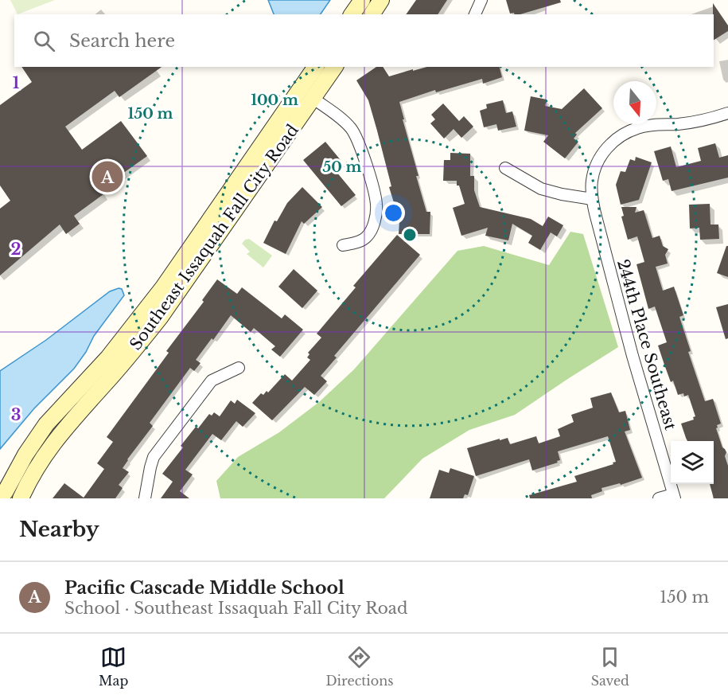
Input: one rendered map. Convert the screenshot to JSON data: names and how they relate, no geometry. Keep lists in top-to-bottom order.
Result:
{
  "streets": {
    "street": ["Southeast Issaquah Fall City Road", "244th Place Southeast"]
  },
  "north": "bottom",
  "page": {
    "search": "Search here",
    "pins": "A",
    "heading": "Nearby",
    "list": [
      {
        "mark": "A",
        "name": "Pacific Cascade Middle School",
        "note": "School · Southeast Issaquah Fall City Road",
        "value": "150 m"
      }
    ],
    "nav": ["Map", "Directions", "Saved"]
  },
  "grid": {
    "rows": ["1", "2", "3"]
  },
  "rings": ["100 m", "150 m", "50 m"]
}
